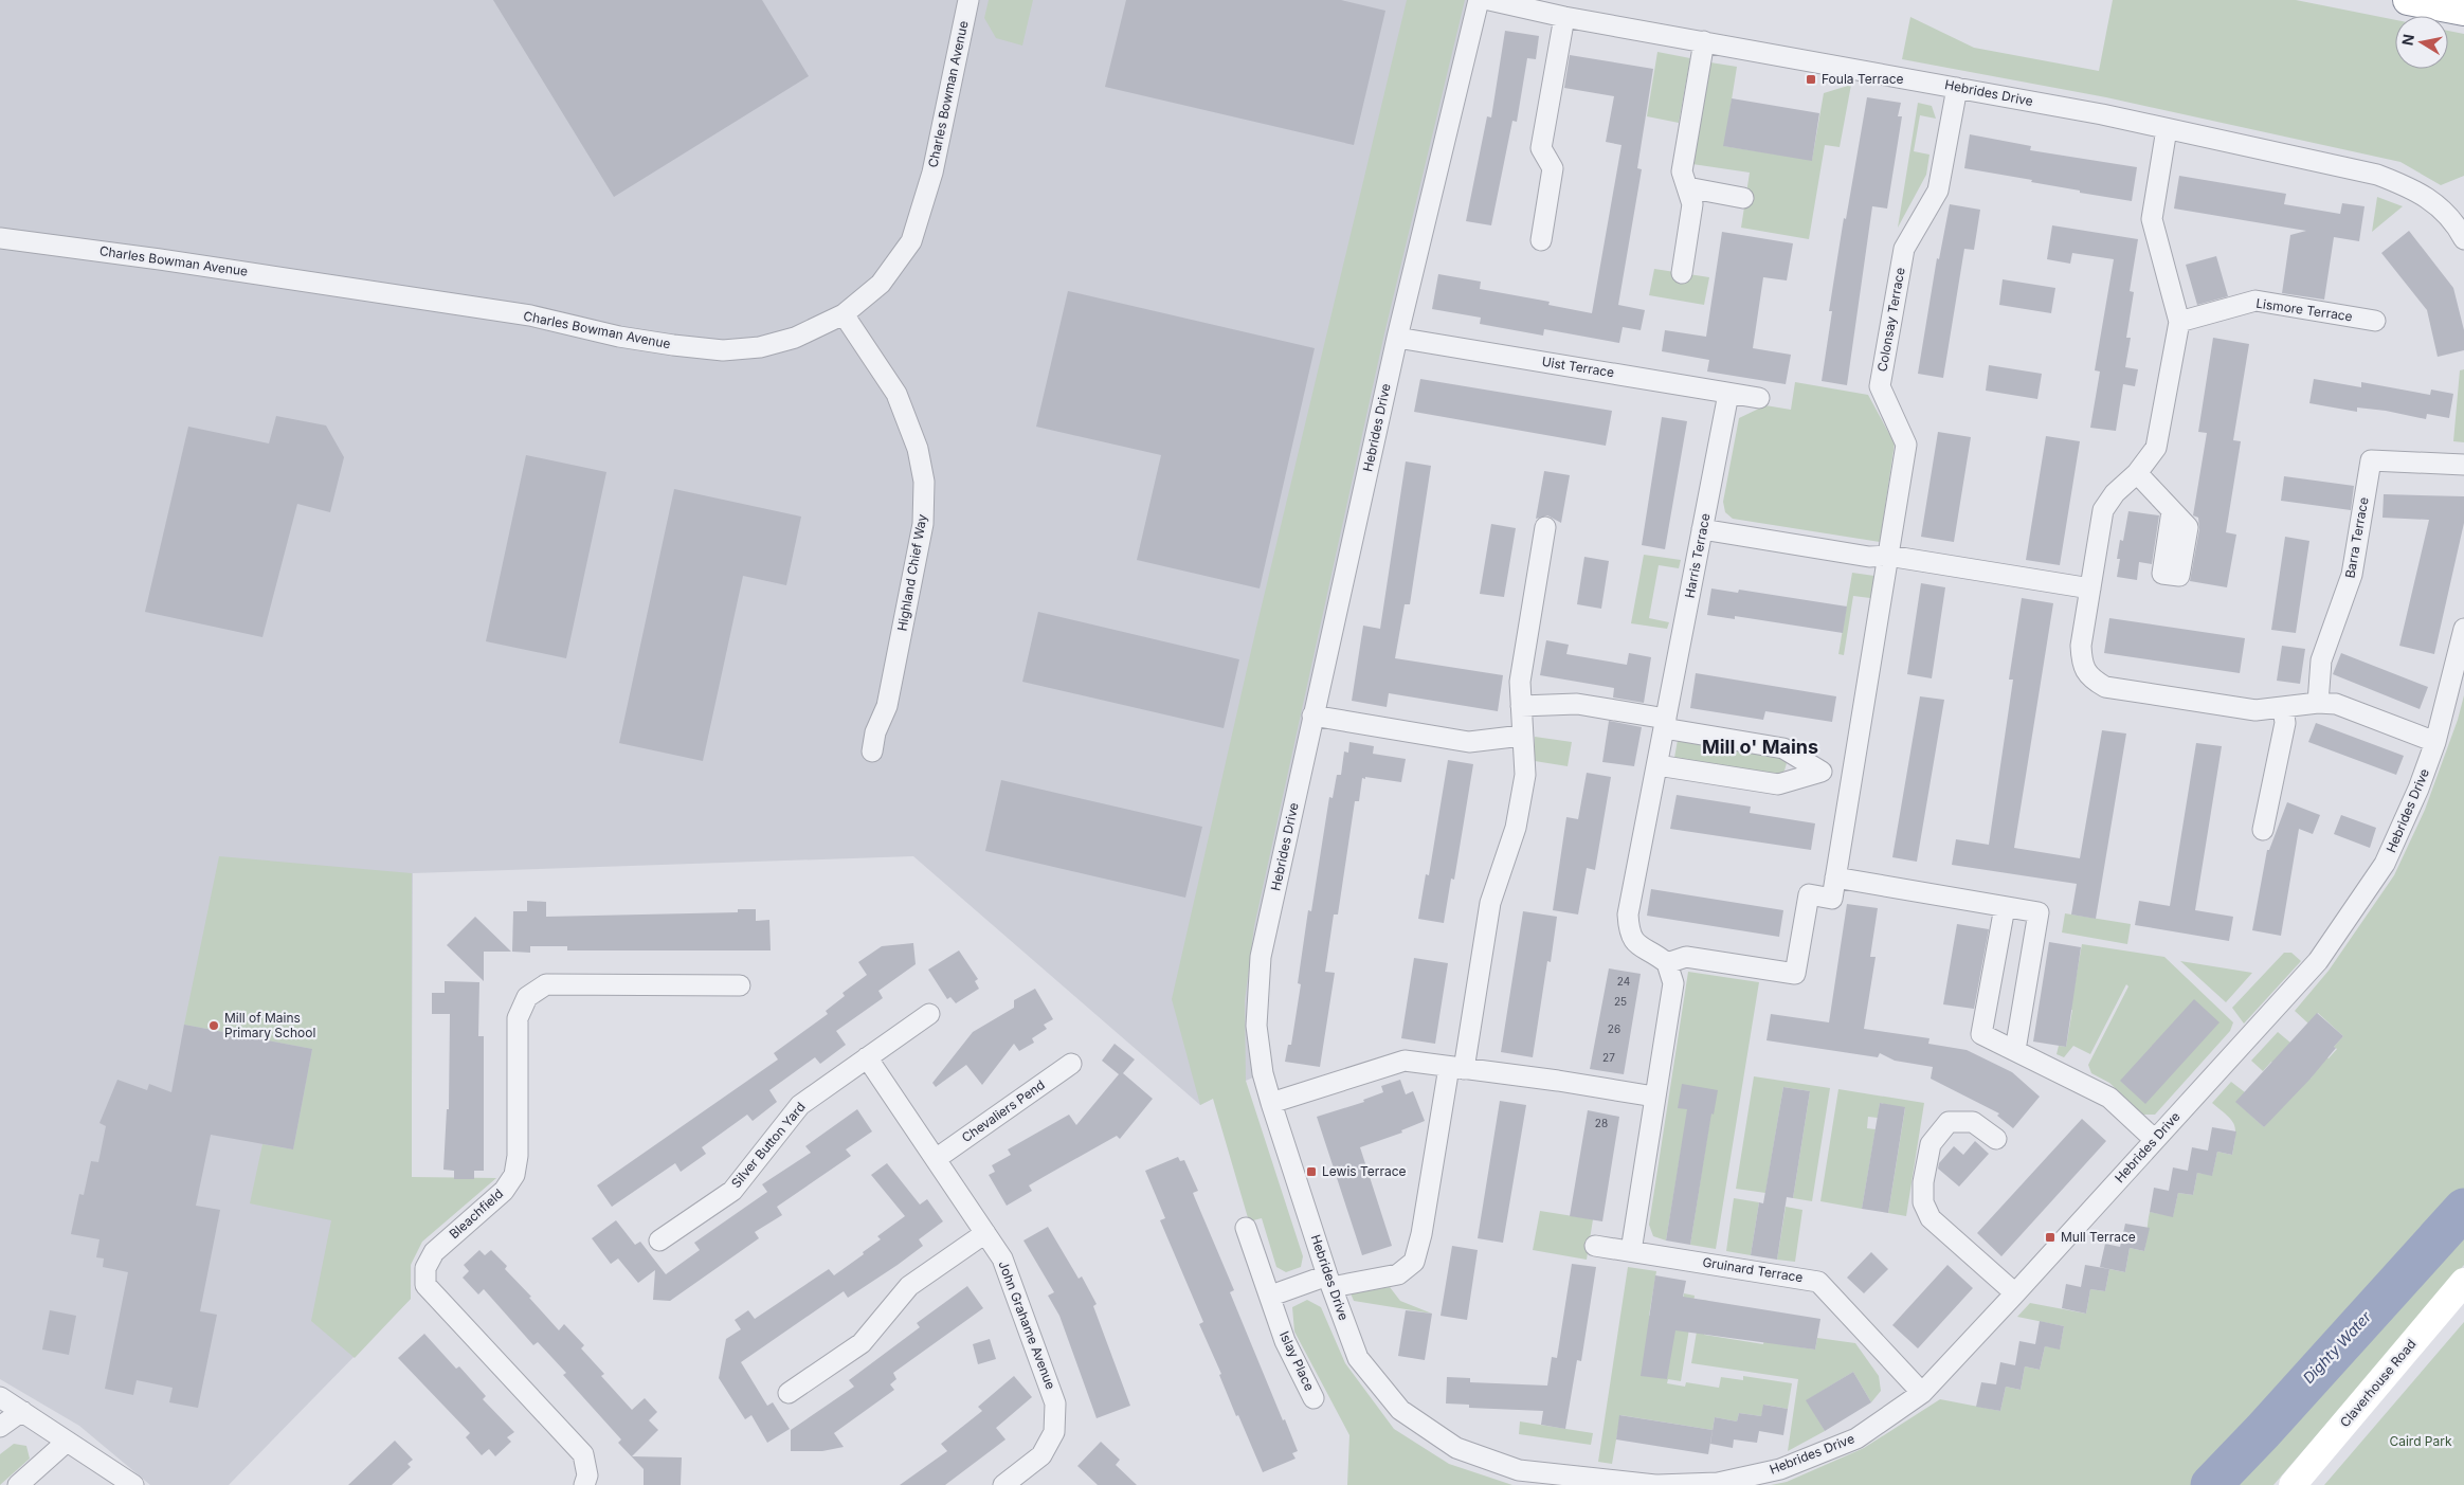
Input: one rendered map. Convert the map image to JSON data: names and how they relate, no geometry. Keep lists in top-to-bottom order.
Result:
{
  "streets": {
    "street": [
      "Hebrides Drive",
      "Charles Bowman Avenue",
      "Lismore Terrace",
      "Colonsay Terrace",
      "Uist Terrace",
      "Barra Terrace",
      "Harris Terrace",
      "Highland Chief Way",
      "Chevaliers Pend",
      "Silver Button Yard",
      "Bleachfield",
      "Gruinard Terrace",
      "John Grahame Avenue",
      "Islay Place",
      "Claverhouse Road"
    ]
  },
  "crossings": [
    ["Hebrides Drive", "Colonsay Terrace"],
    ["Hebrides Drive", "Uist Terrace"],
    ["Hebrides Drive", "Gruinard Terrace"],
    ["Charles Bowman Avenue", "Highland Chief Way"],
    ["Uist Terrace", "Harris Terrace"],
    ["Chevaliers Pend", "John Grahame Avenue"],
    ["Silver Button Yard", "John Grahame Avenue"]
  ],
  "districts": ["Mill o' Mains"],
  "water": ["Dighty Water"],
  "parks": ["Caird Park"],
  "places": {
    "transit": ["Foula Terrace", "Lewis Terrace", "Mull Terrace"],
    "other": ["Mill of Mains Primary School"]
  },
  "house_numbers": [
    "24",
    "25",
    "26",
    "27",
    "28"
  ],
  "north": "left"
}
